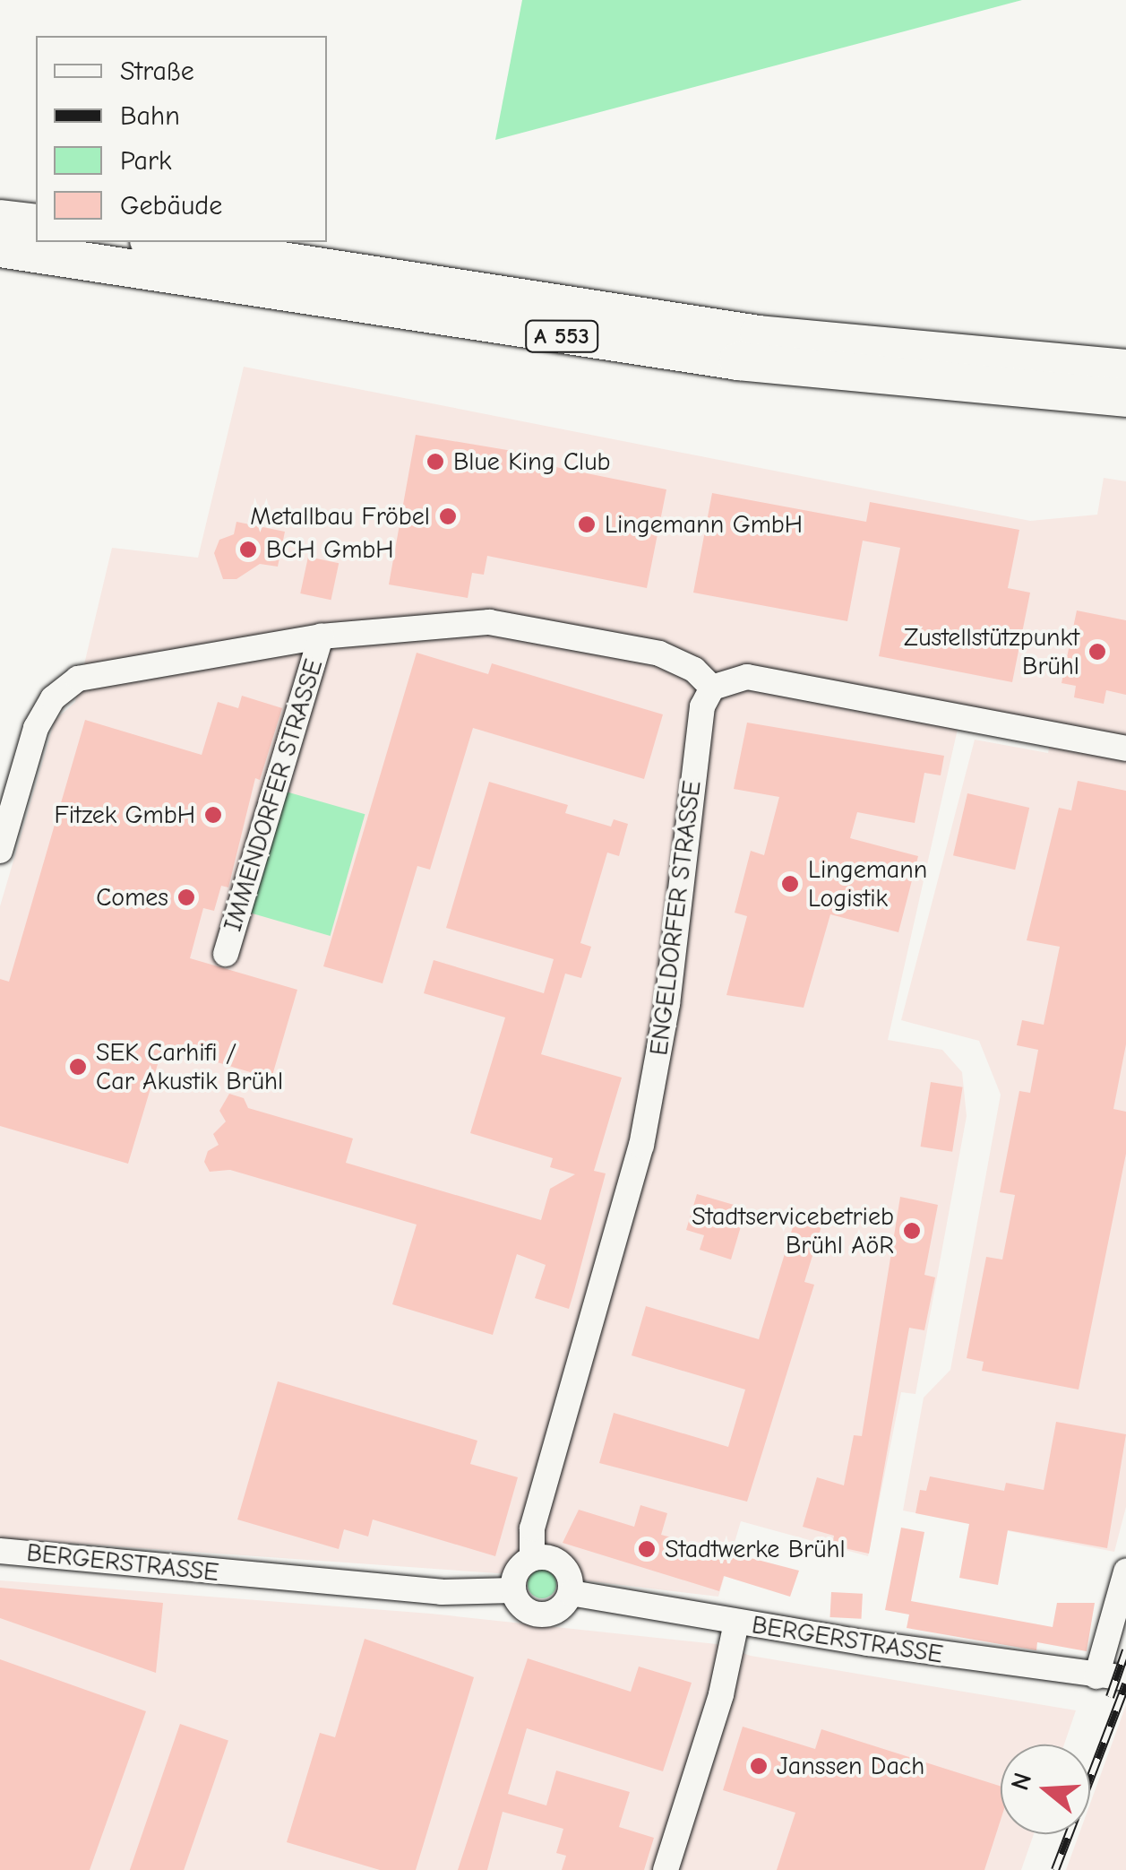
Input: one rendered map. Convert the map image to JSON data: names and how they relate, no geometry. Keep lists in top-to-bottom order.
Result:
{
  "streets": {
    "highway": ["A 553"],
    "street": ["IMMENDORFER STRASSE", "ENGELDORFER STRASSE", "BERGERSTRASSE"]
  },
  "crossings": [
    ["IMMENDORFER STRASSE", "ENGELDORFER STRASSE"],
    ["ENGELDORFER STRASSE", "BERGERSTRASSE"]
  ],
  "places": [
    "Blue King Club",
    "Metallbau Fröbel",
    "Lingemann GmbH",
    "BCH GmbH",
    "Zustellstützpunkt Brühl",
    "Fitzek GmbH",
    "Lingemann Logistik",
    "Comes",
    "SEK Carhifi / Car Akustik Brühl",
    "Stadtservicebetrieb Brühl AöR",
    "Stadtwerke Brühl",
    "Janssen Dach"
  ],
  "legend": [
    "Straße",
    "Bahn",
    "Park",
    "Gebäude"
  ],
  "north": "left"
}
